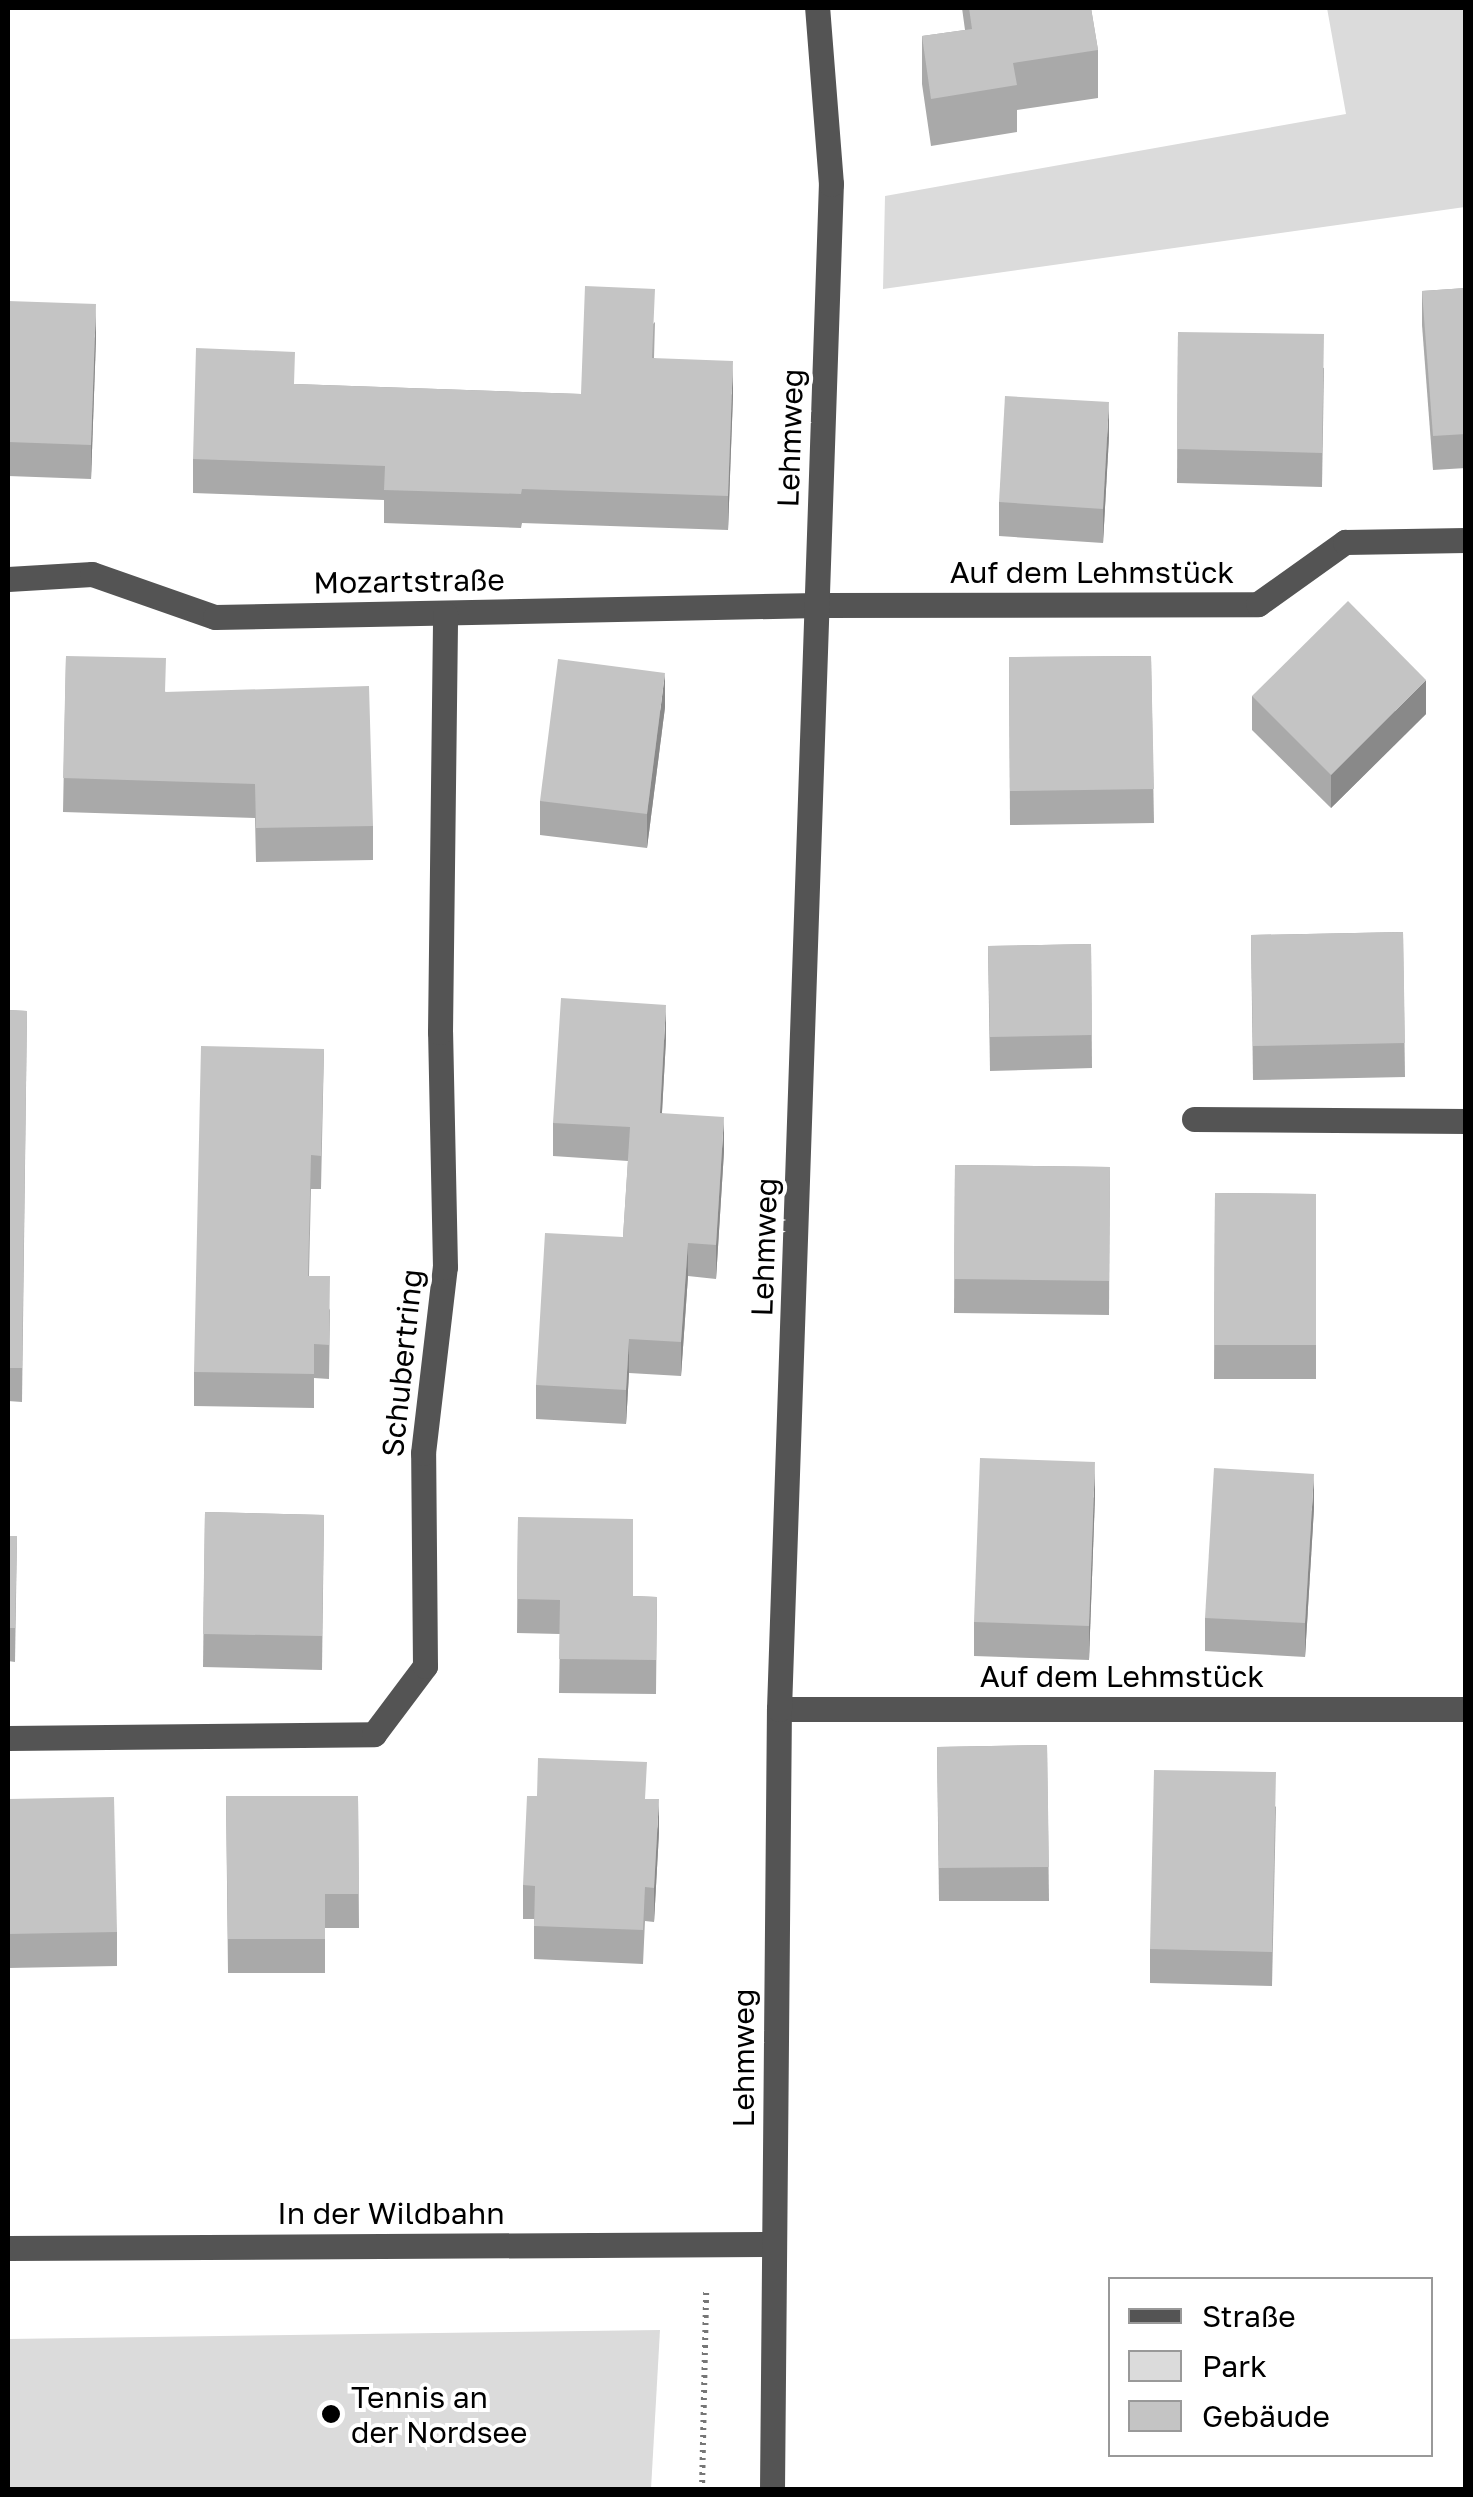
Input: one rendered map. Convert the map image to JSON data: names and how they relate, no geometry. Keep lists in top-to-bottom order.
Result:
{
  "streets": {
    "street": [
      "Lehmweg",
      "Auf dem Lehmstück",
      "Mozartstraße",
      "Schubertring",
      "In der Wildbahn"
    ]
  },
  "crossings": [
    ["Lehmweg", "Auf dem Lehmstück"],
    ["Lehmweg", "Mozartstraße"],
    ["Lehmweg", "In der Wildbahn"],
    ["Auf dem Lehmstück", "Mozartstraße"],
    ["Mozartstraße", "Schubertring"]
  ],
  "places": ["Tennis an der Nordsee"],
  "legend": ["Straße", "Park", "Gebäude"]
}
